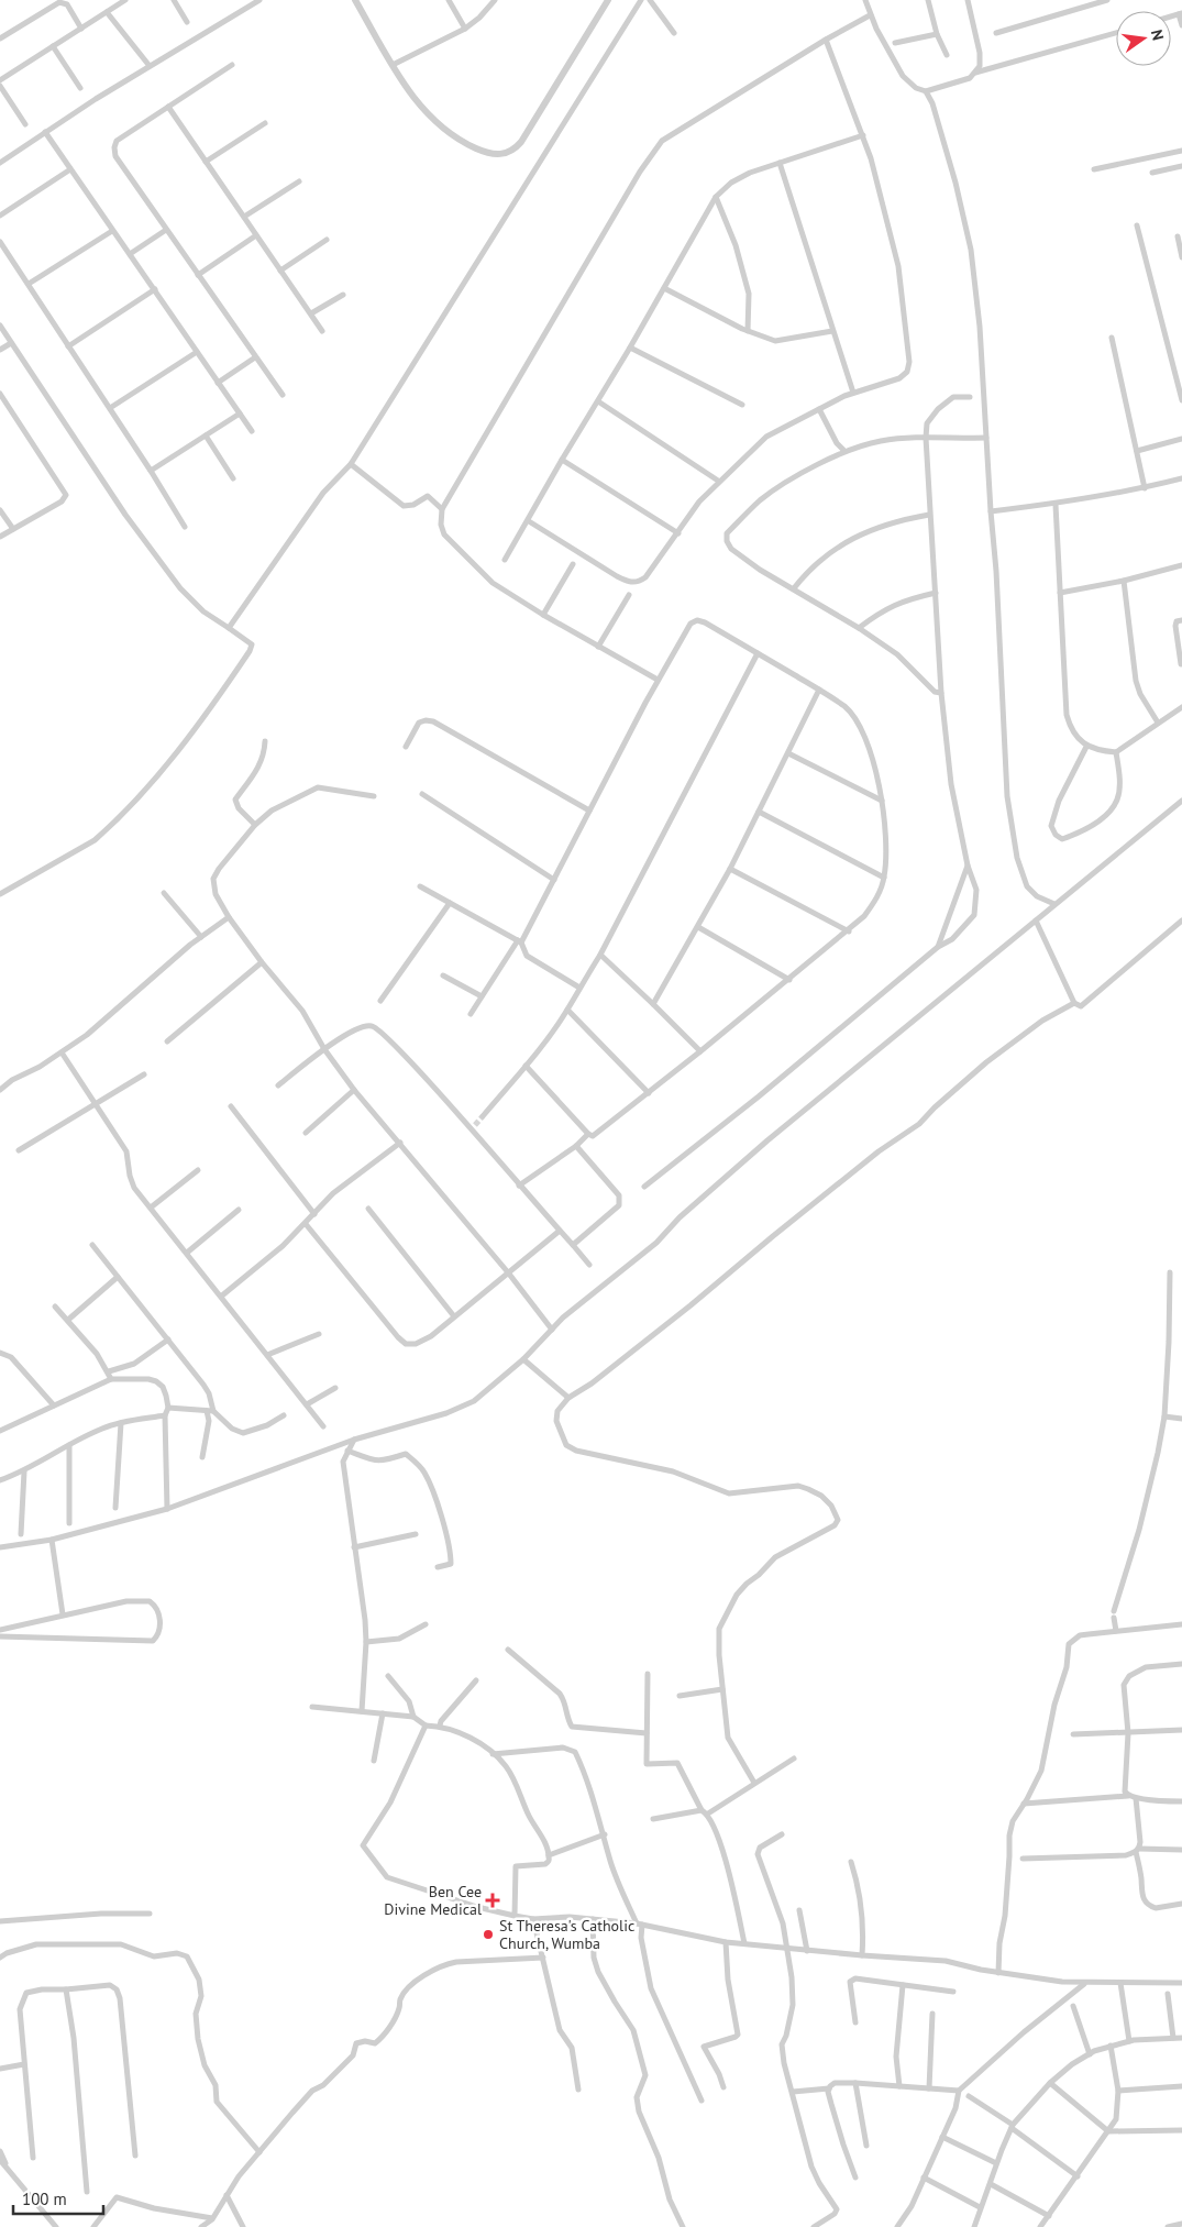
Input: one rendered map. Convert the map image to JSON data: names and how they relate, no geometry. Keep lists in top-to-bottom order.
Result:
{
  "places": {
    "health": ["Ben Cee Divine Medical"],
    "other": ["St Theresa's Catholic Church, Wumba"]
  },
  "scale_bar": "100 m",
  "north": "right"
}
